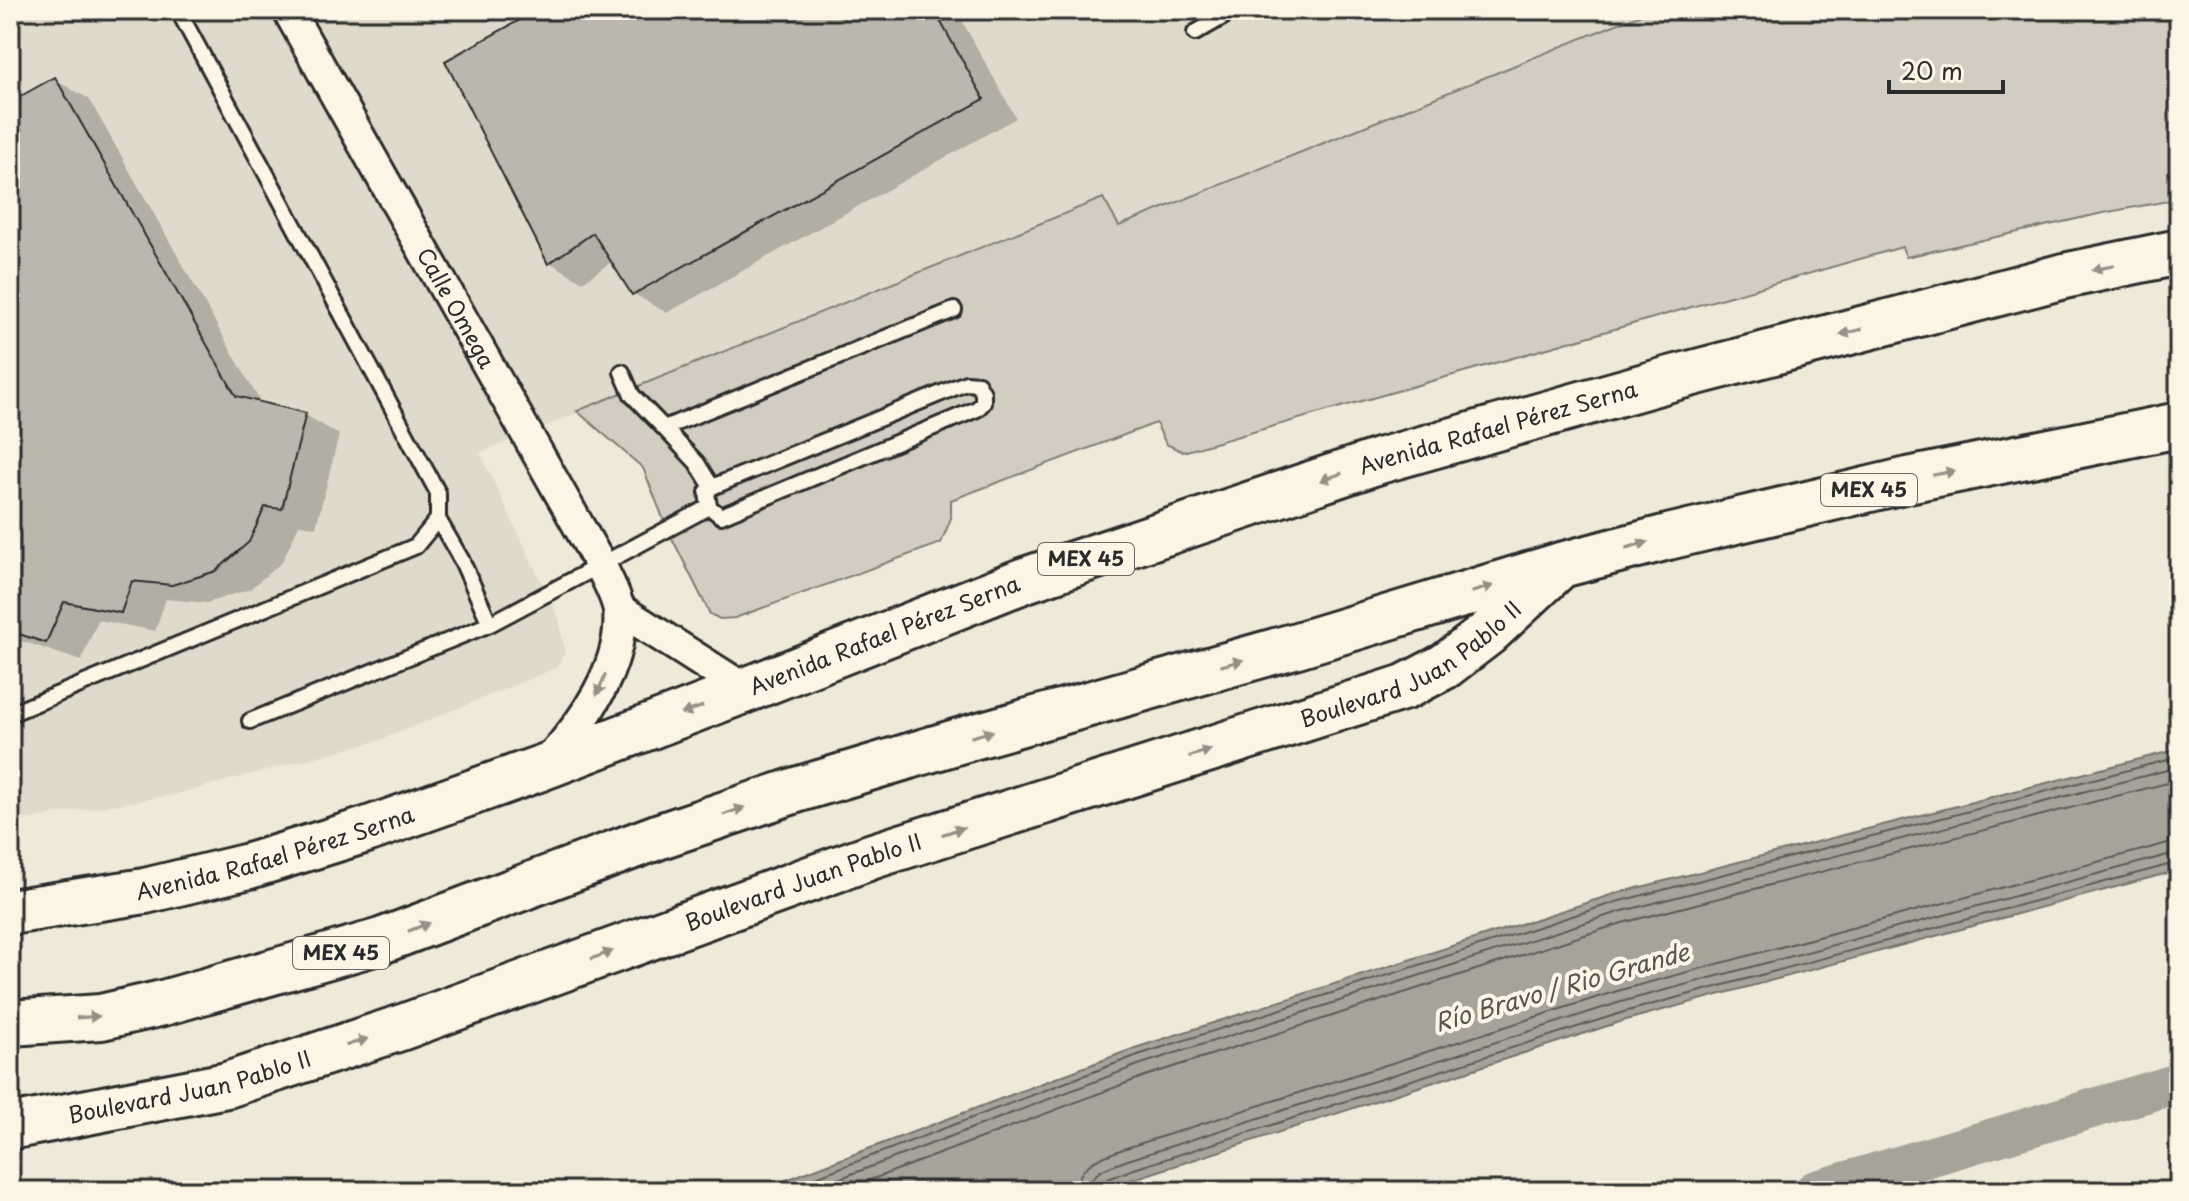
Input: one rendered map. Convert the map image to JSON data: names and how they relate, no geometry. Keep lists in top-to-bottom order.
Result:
{
  "streets": {
    "main road": ["Avenida Rafael Pérez Serna", "MEX 45", "Boulevard Juan Pablo II"],
    "street": ["Calle Omega"]
  },
  "crossings": [
    ["MEX 45", "Boulevard Juan Pablo II"]
  ],
  "water": ["Río Bravo / Rio Grande"],
  "scale_bar": "20 m"
}
